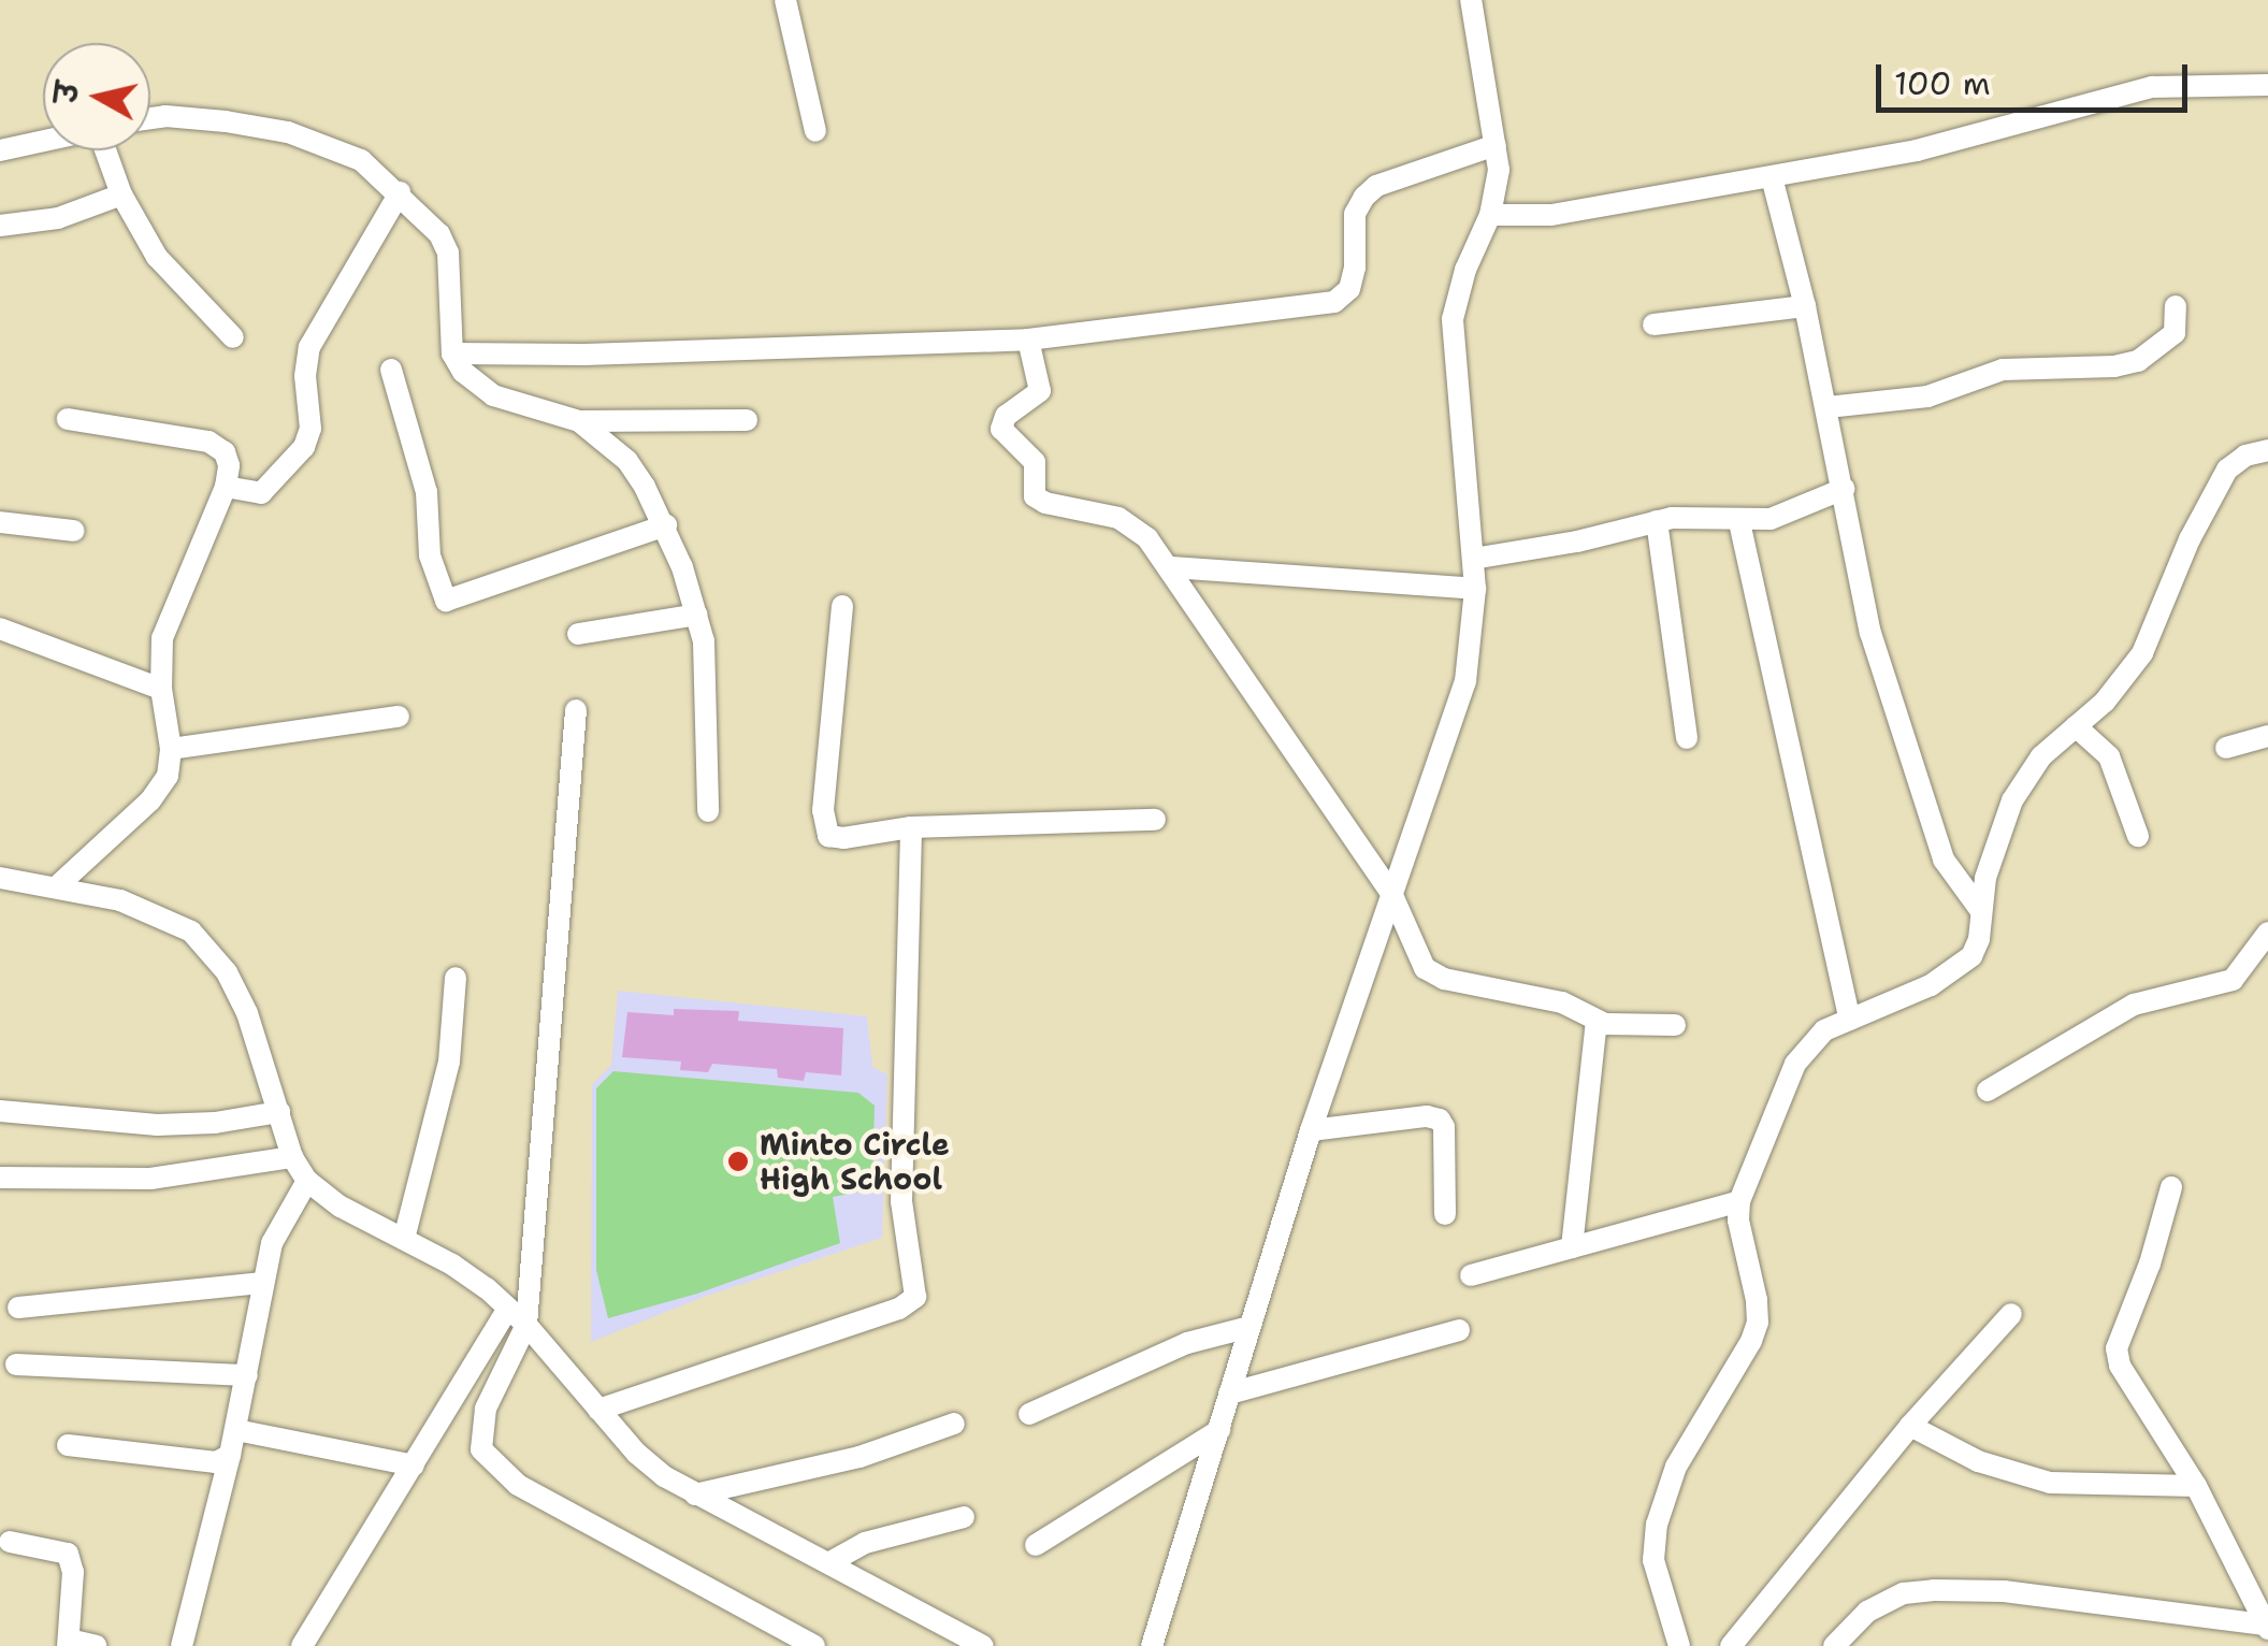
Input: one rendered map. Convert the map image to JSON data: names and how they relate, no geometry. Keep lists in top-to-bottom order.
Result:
{
  "places": ["Minto Circle High School"],
  "scale_bar": "100 m",
  "north": "left"
}
